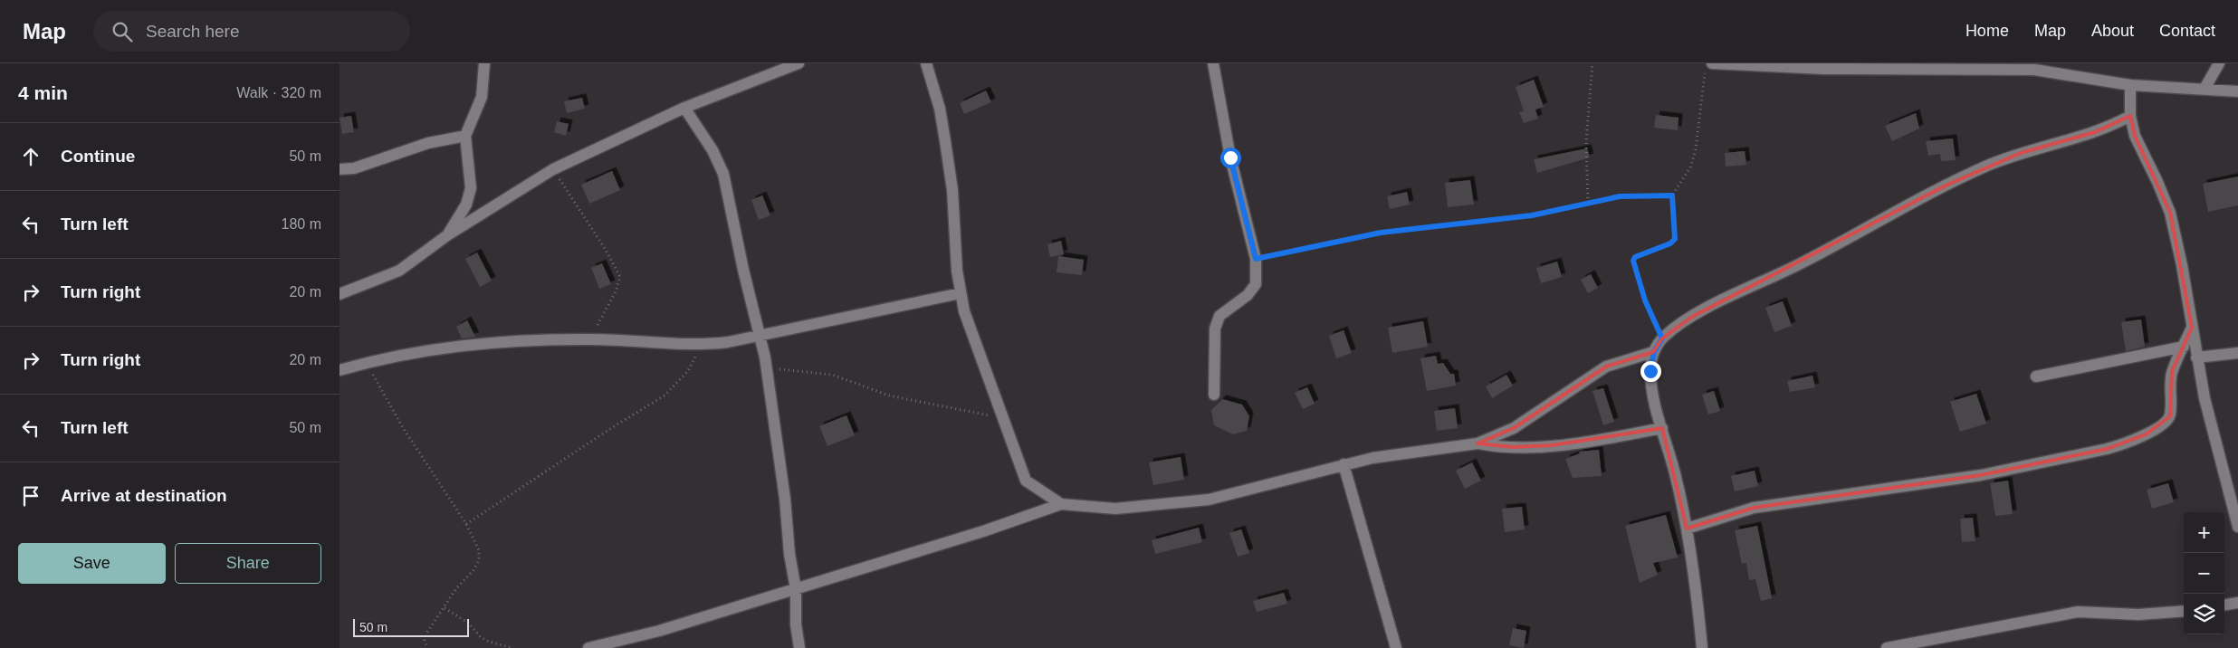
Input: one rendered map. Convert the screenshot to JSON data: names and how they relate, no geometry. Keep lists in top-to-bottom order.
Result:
{
  "scale_bar": "50 m",
  "page": {
    "header": "Map",
    "search": "Search here",
    "nav": [
      "Home",
      "Map",
      "About",
      "Contact"
    ],
    "heading": ["4 min", "Walk · 320 m"],
    "list": [
      ["Continue", "50 m"],
      ["Turn left", "180 m"],
      ["Turn right", "20 m"],
      ["Turn right", "20 m"],
      ["Turn left", "50 m"],
      "Arrive at destination"
    ],
    "map_buttons": ["+", "−"],
    "buttons": ["Save", "Share"],
    "scale": "50 m"
  }
}
